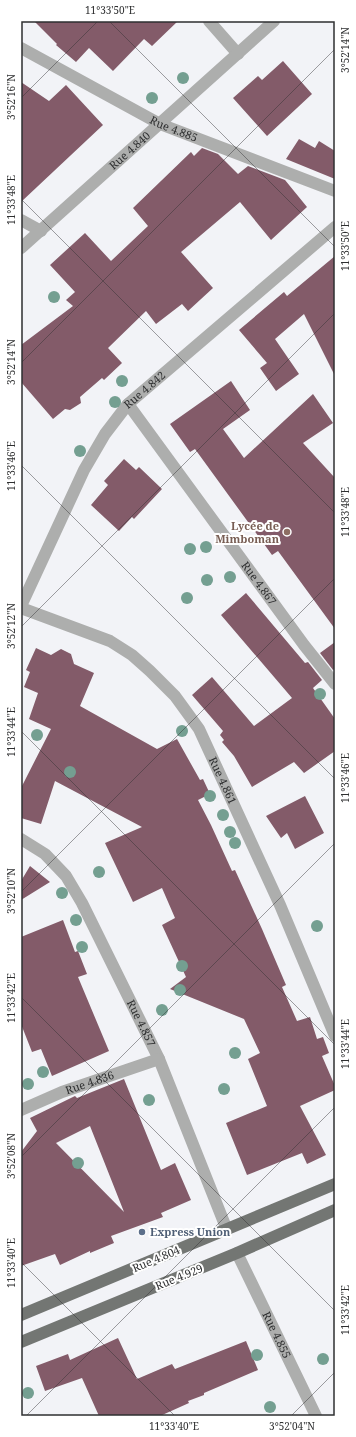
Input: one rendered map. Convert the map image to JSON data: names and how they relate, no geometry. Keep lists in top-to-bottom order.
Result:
{
  "streets": {
    "main road": ["Rue 4.804", "Rue 4.929"],
    "street": [
      "Rue 4.885",
      "Rue 4.840",
      "Rue 4.842",
      "Rue 4.867",
      "Rue 4.861",
      "Rue 4.857",
      "Rue 4.836",
      "Rue 4.855"
    ]
  },
  "crossings": [
    ["Rue 4.885", "Rue 4.840"],
    ["Rue 4.842", "Rue 4.867"],
    ["Rue 4.842", "Rue 4.861"],
    ["Rue 4.857", "Rue 4.836"],
    ["Rue 4.857", "Rue 4.804"],
    ["Rue 4.929", "Rue 4.855"]
  ],
  "places": ["Lycée de Mimboman", "Express Union"],
  "coordinates": [
    "11°33'50\"E",
    "3°52'14\"N",
    "3°52'16\"N",
    "11°33'48\"E",
    "11°33'46\"E",
    "3°52'12\"N",
    "11°33'44\"E",
    "3°52'10\"N",
    "11°33'42\"E",
    "3°52'08\"N",
    "11°33'40\"E",
    "3°52'04\"N"
  ]
}
